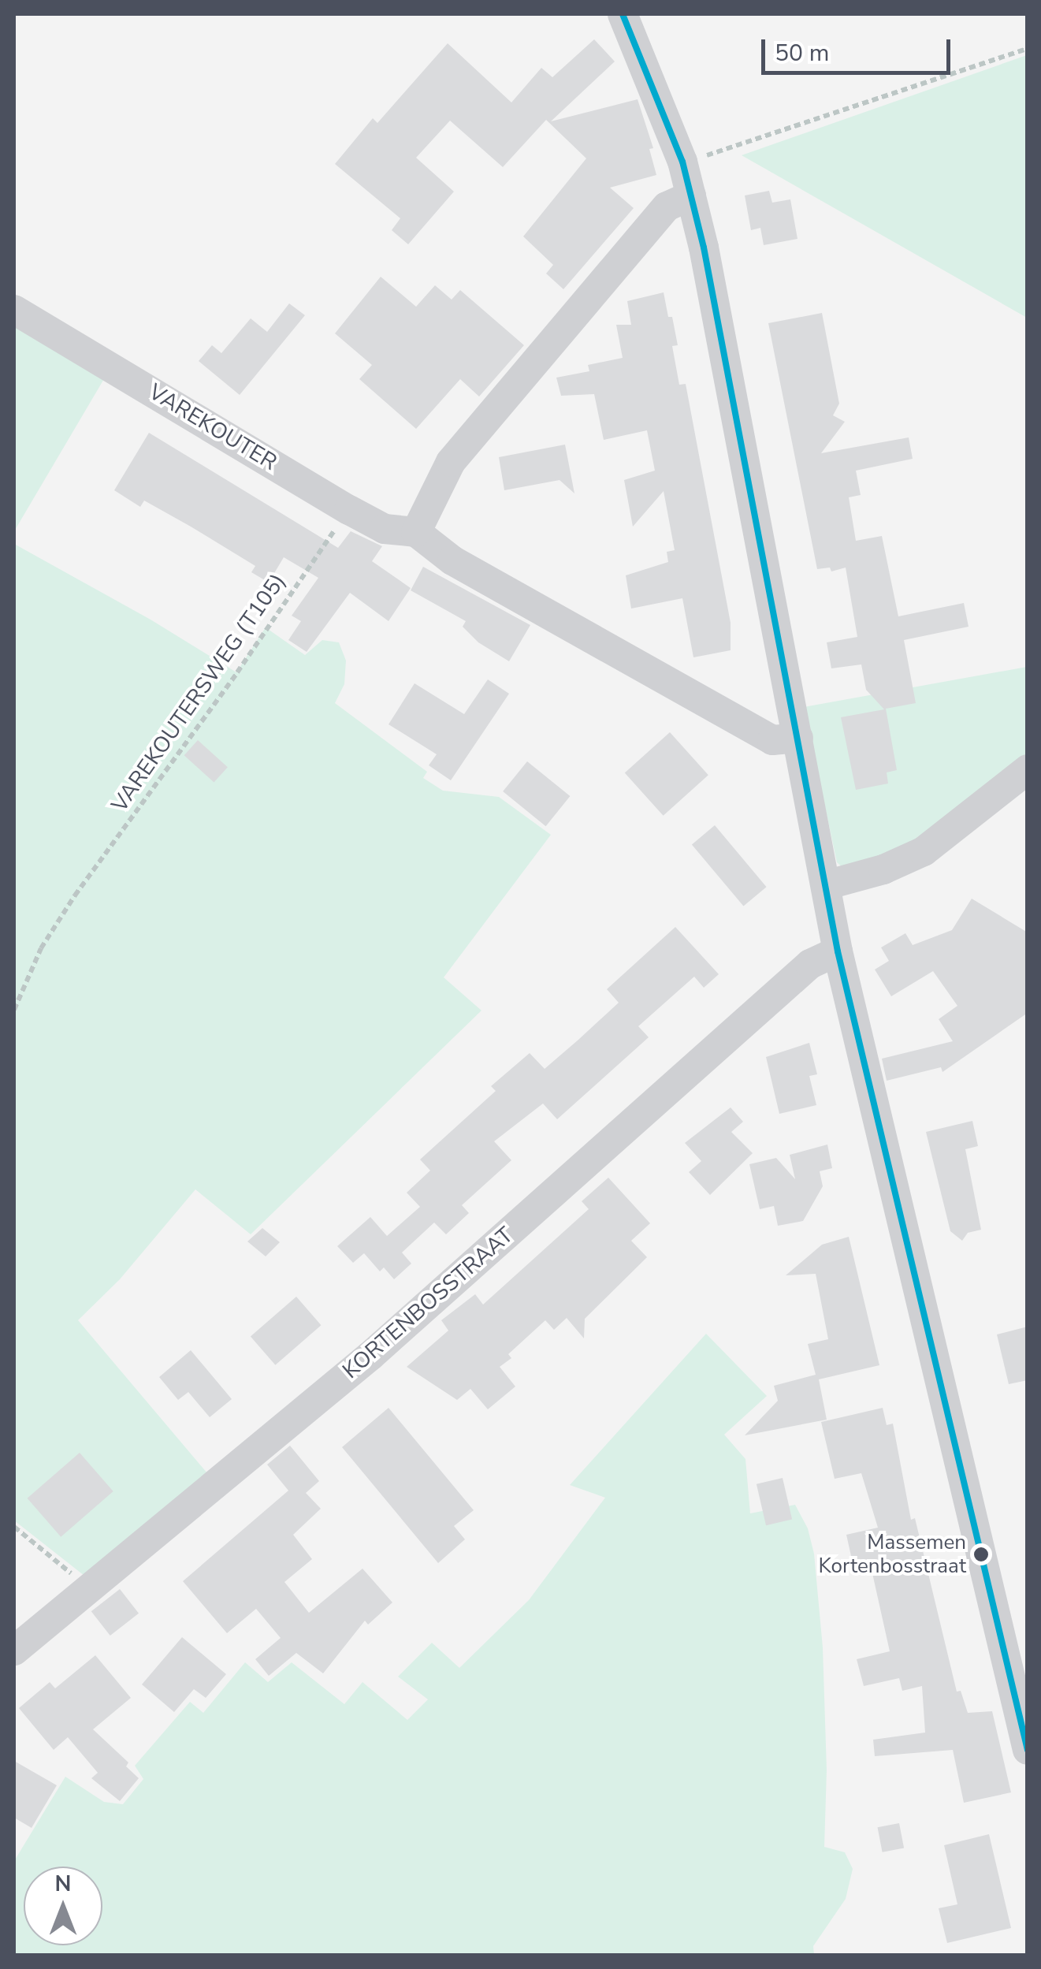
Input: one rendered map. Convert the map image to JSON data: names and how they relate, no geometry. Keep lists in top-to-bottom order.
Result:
{
  "streets": {
    "street": ["VAREKOUTER", "KORTENBOSSTRAAT"],
    "path": ["VAREKOUTERSWEG (T105)"]
  },
  "crossings": [
    ["VAREKOUTER", "VAREKOUTERSWEG (T105)"]
  ],
  "places": ["Massemen Kortenbosstraat"],
  "scale_bar": "50 m",
  "north": "top"
}
